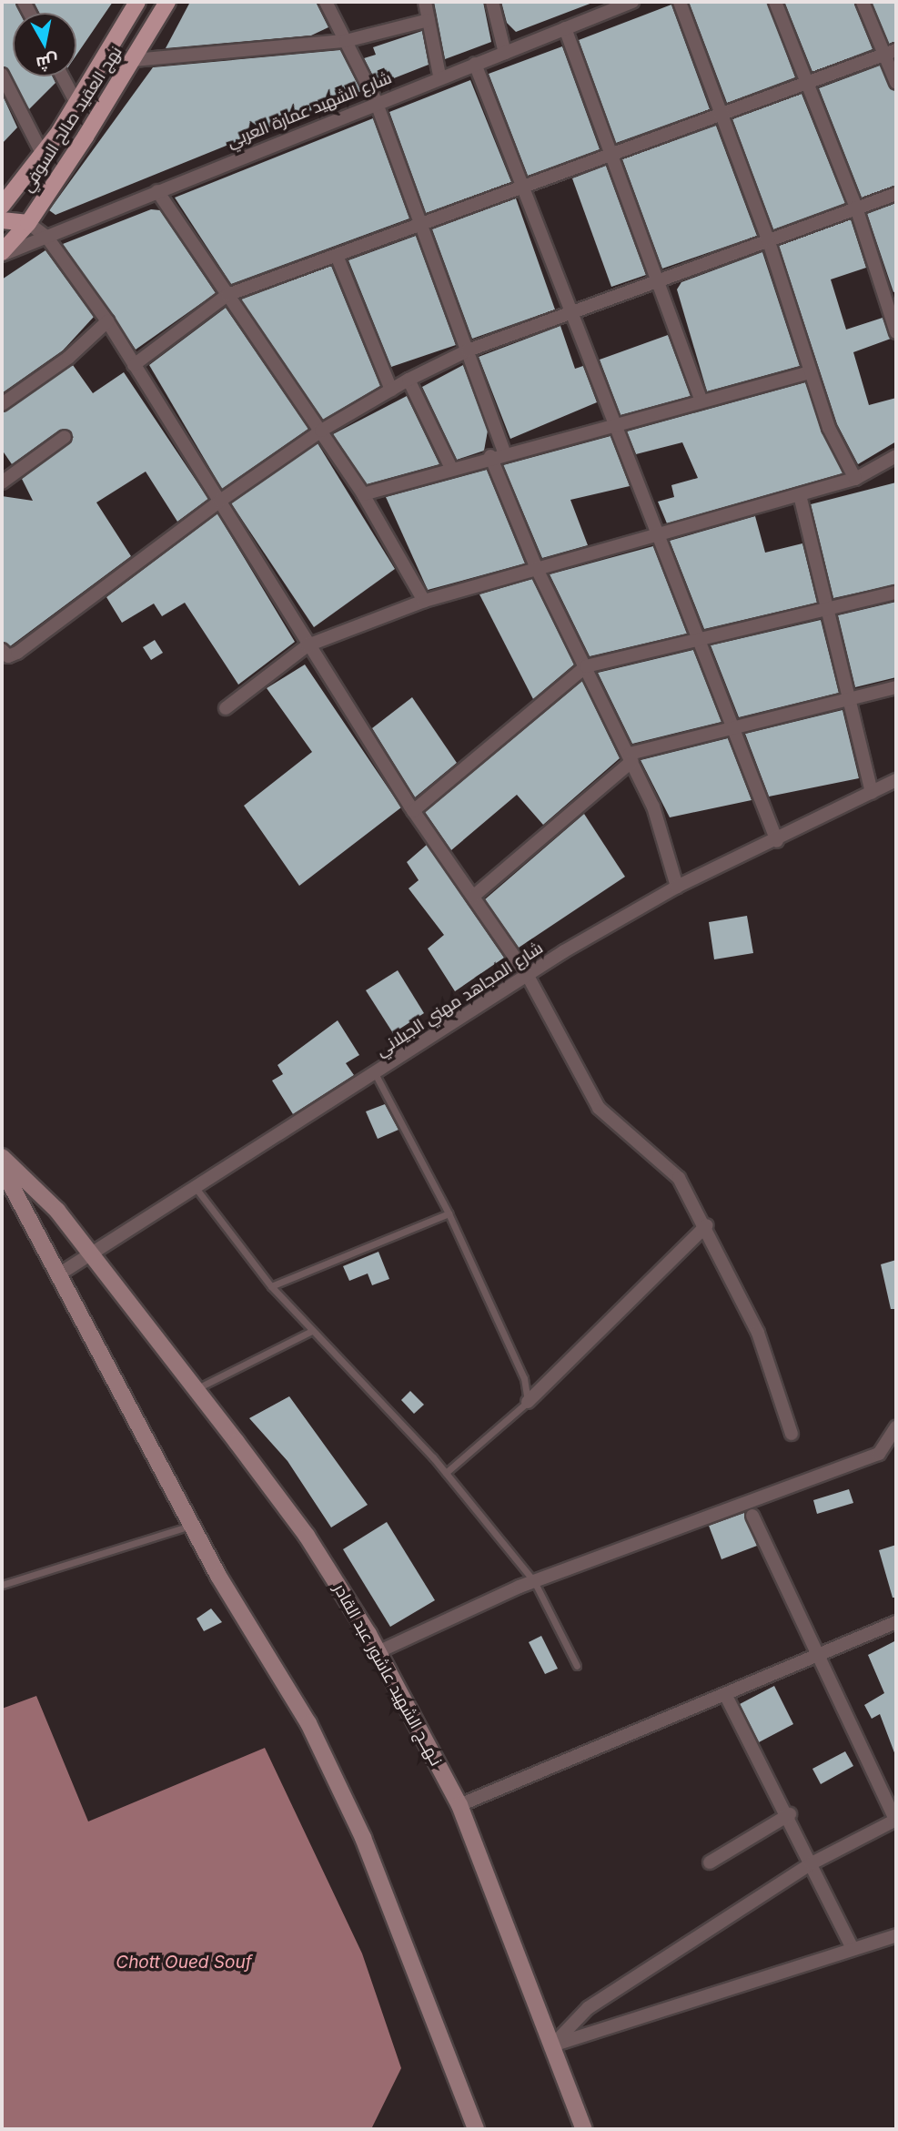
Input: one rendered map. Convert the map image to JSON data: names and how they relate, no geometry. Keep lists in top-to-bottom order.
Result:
{
  "streets": {
    "main road": ["نهج العقيد صالح السوفي", "نـهــج الشهيد عاشور عبد القادر"],
    "street": ["شارع الشهيد عمارة العربي", "شارع المجاهد مهني الجيلاني"]
  },
  "crossings": [
    ["شارع الشهيد عمارة العربي", "نهج العقيد صالح السوفي"],
    ["شارع المجاهد مهني الجيلاني", "نـهــج الشهيد عاشور عبد القادر"]
  ],
  "water": ["Chott Oued Souf"],
  "north": "bottom"
}
